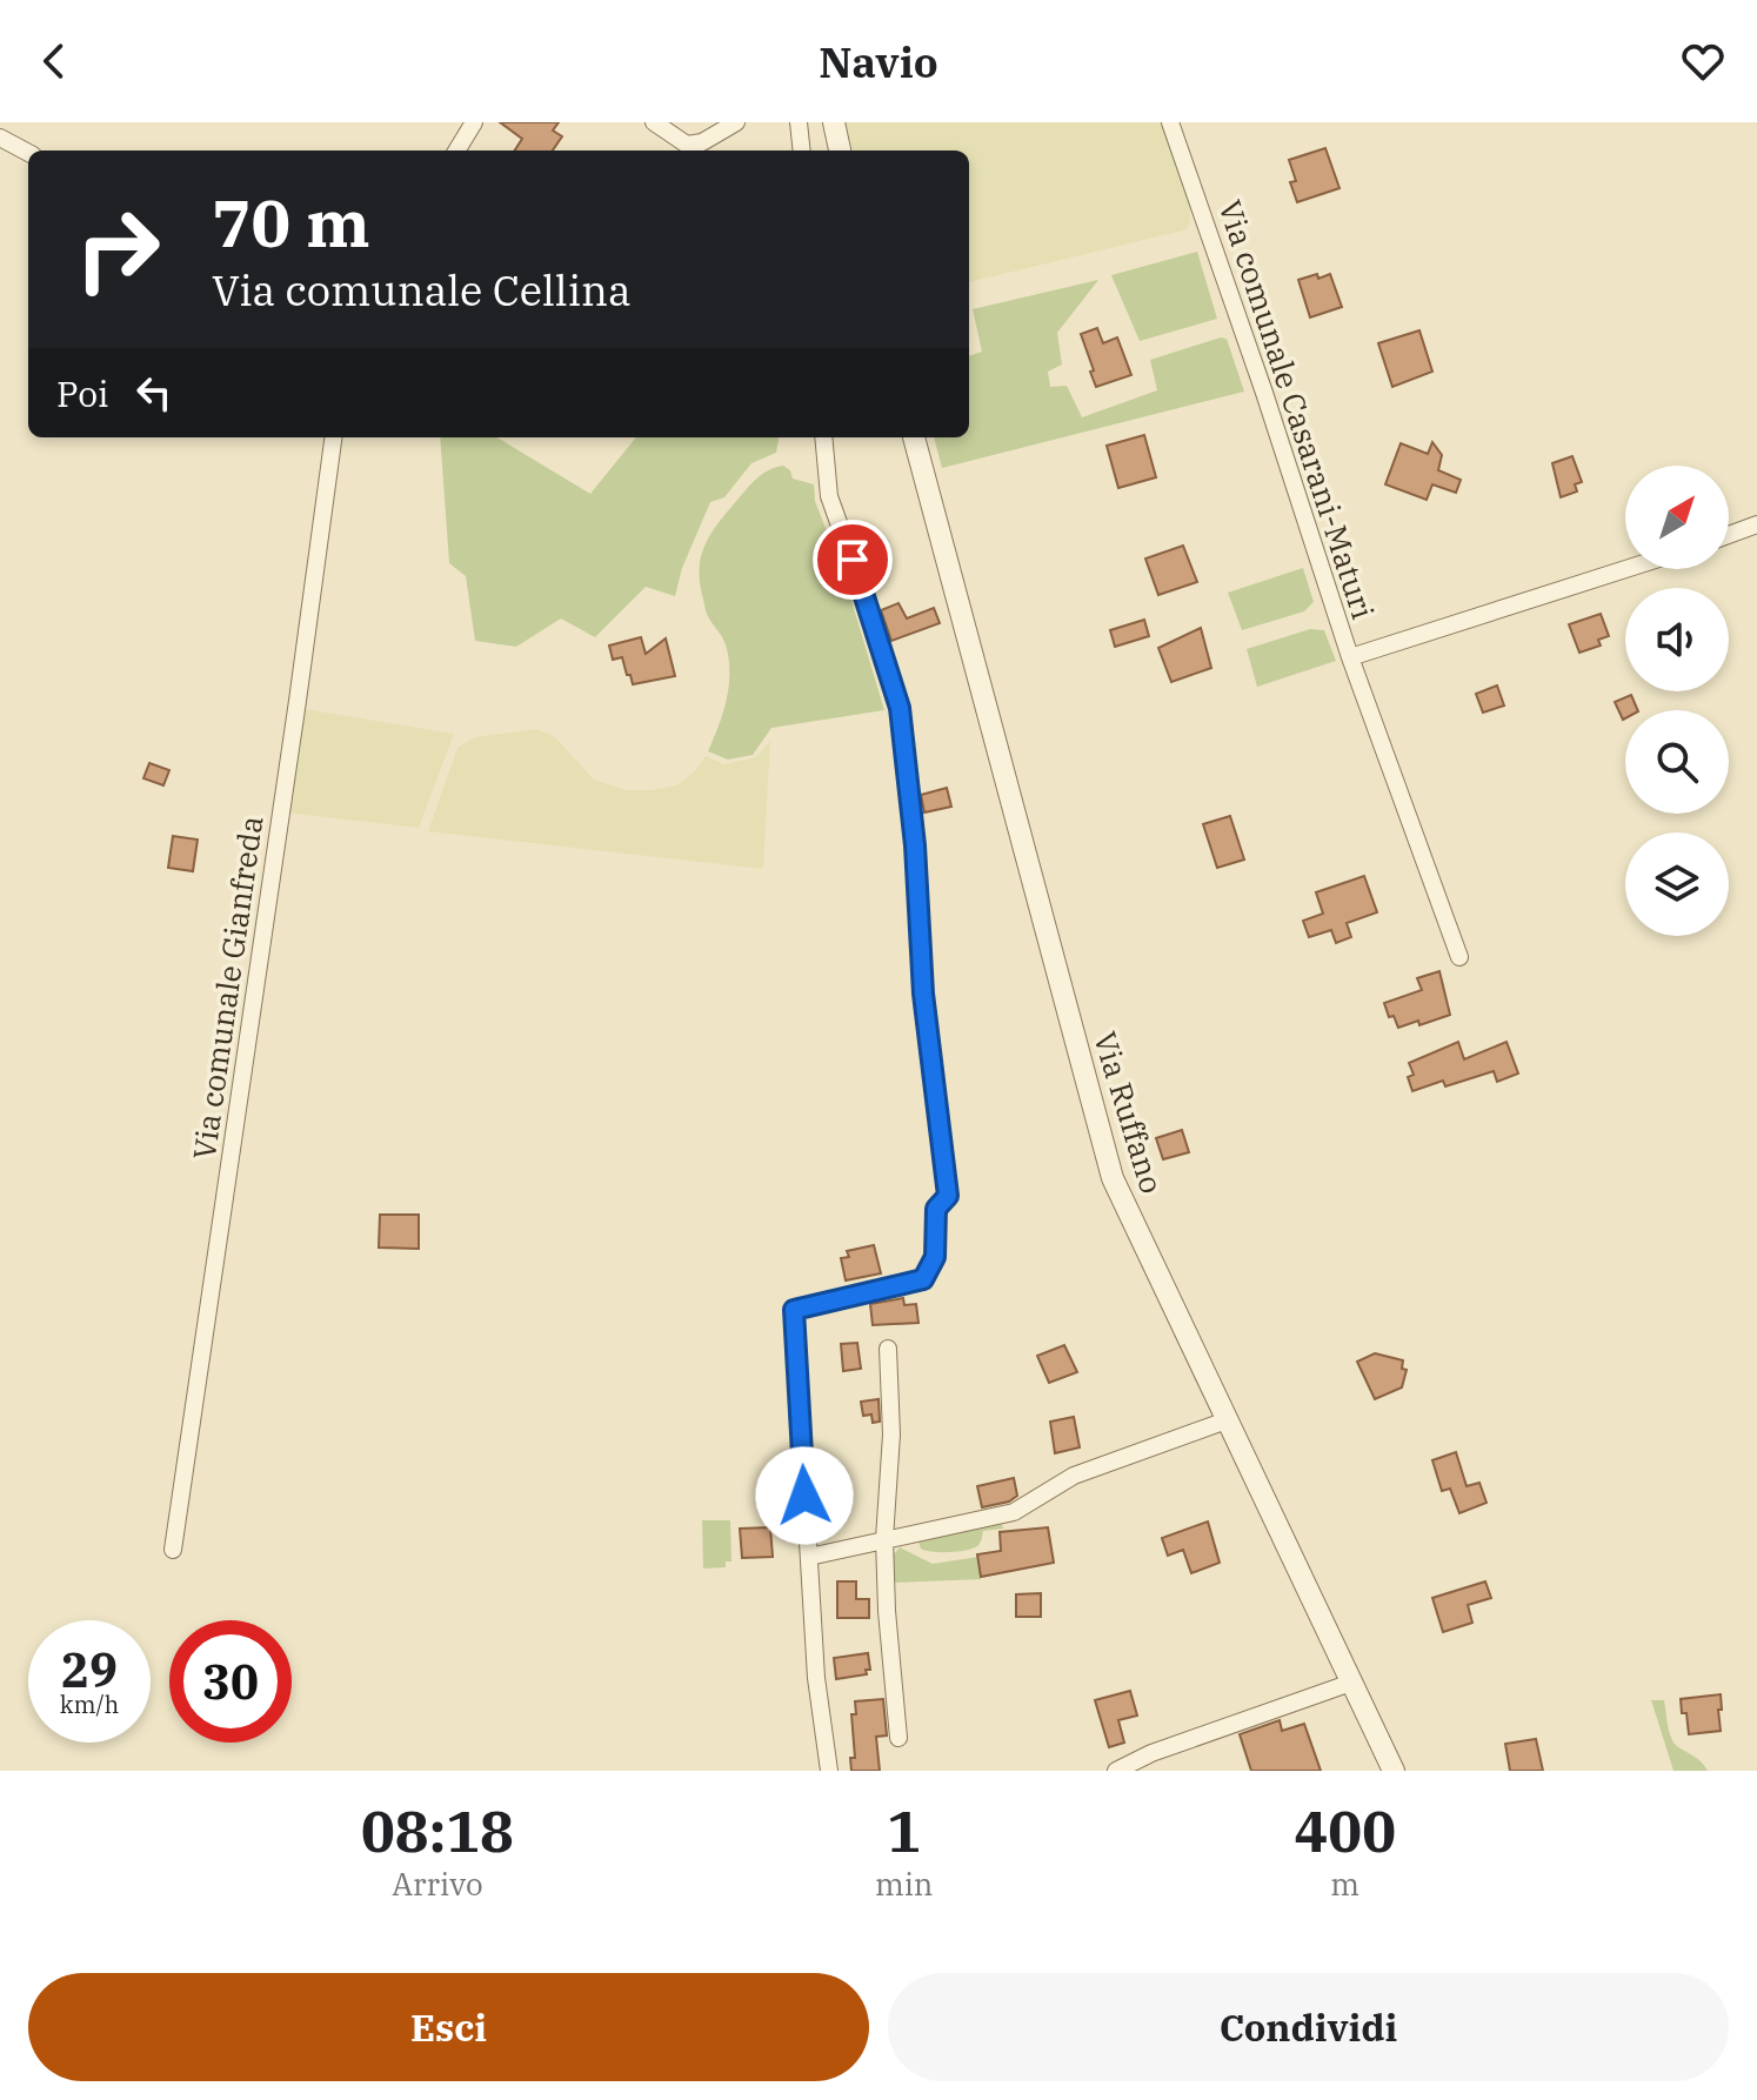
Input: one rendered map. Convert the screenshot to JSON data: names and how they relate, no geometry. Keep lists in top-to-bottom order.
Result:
{
  "streets": {
    "street": ["Via comunale Casarani-Maturi", "Via comunale Gianfreda", "Via Ruffano"]
  },
  "north": "top right",
  "page": {
    "header": "Navio",
    "turn": ["70 m", "Via comunale Cellina"],
    "then": "Poi",
    "speed": "29 km/h",
    "limit": "30",
    "eta": [
      "08:18",
      "Arrivo",
      "1",
      "min",
      "400",
      "m"
    ],
    "buttons": ["Esci", "Condividi"]
  }
}
